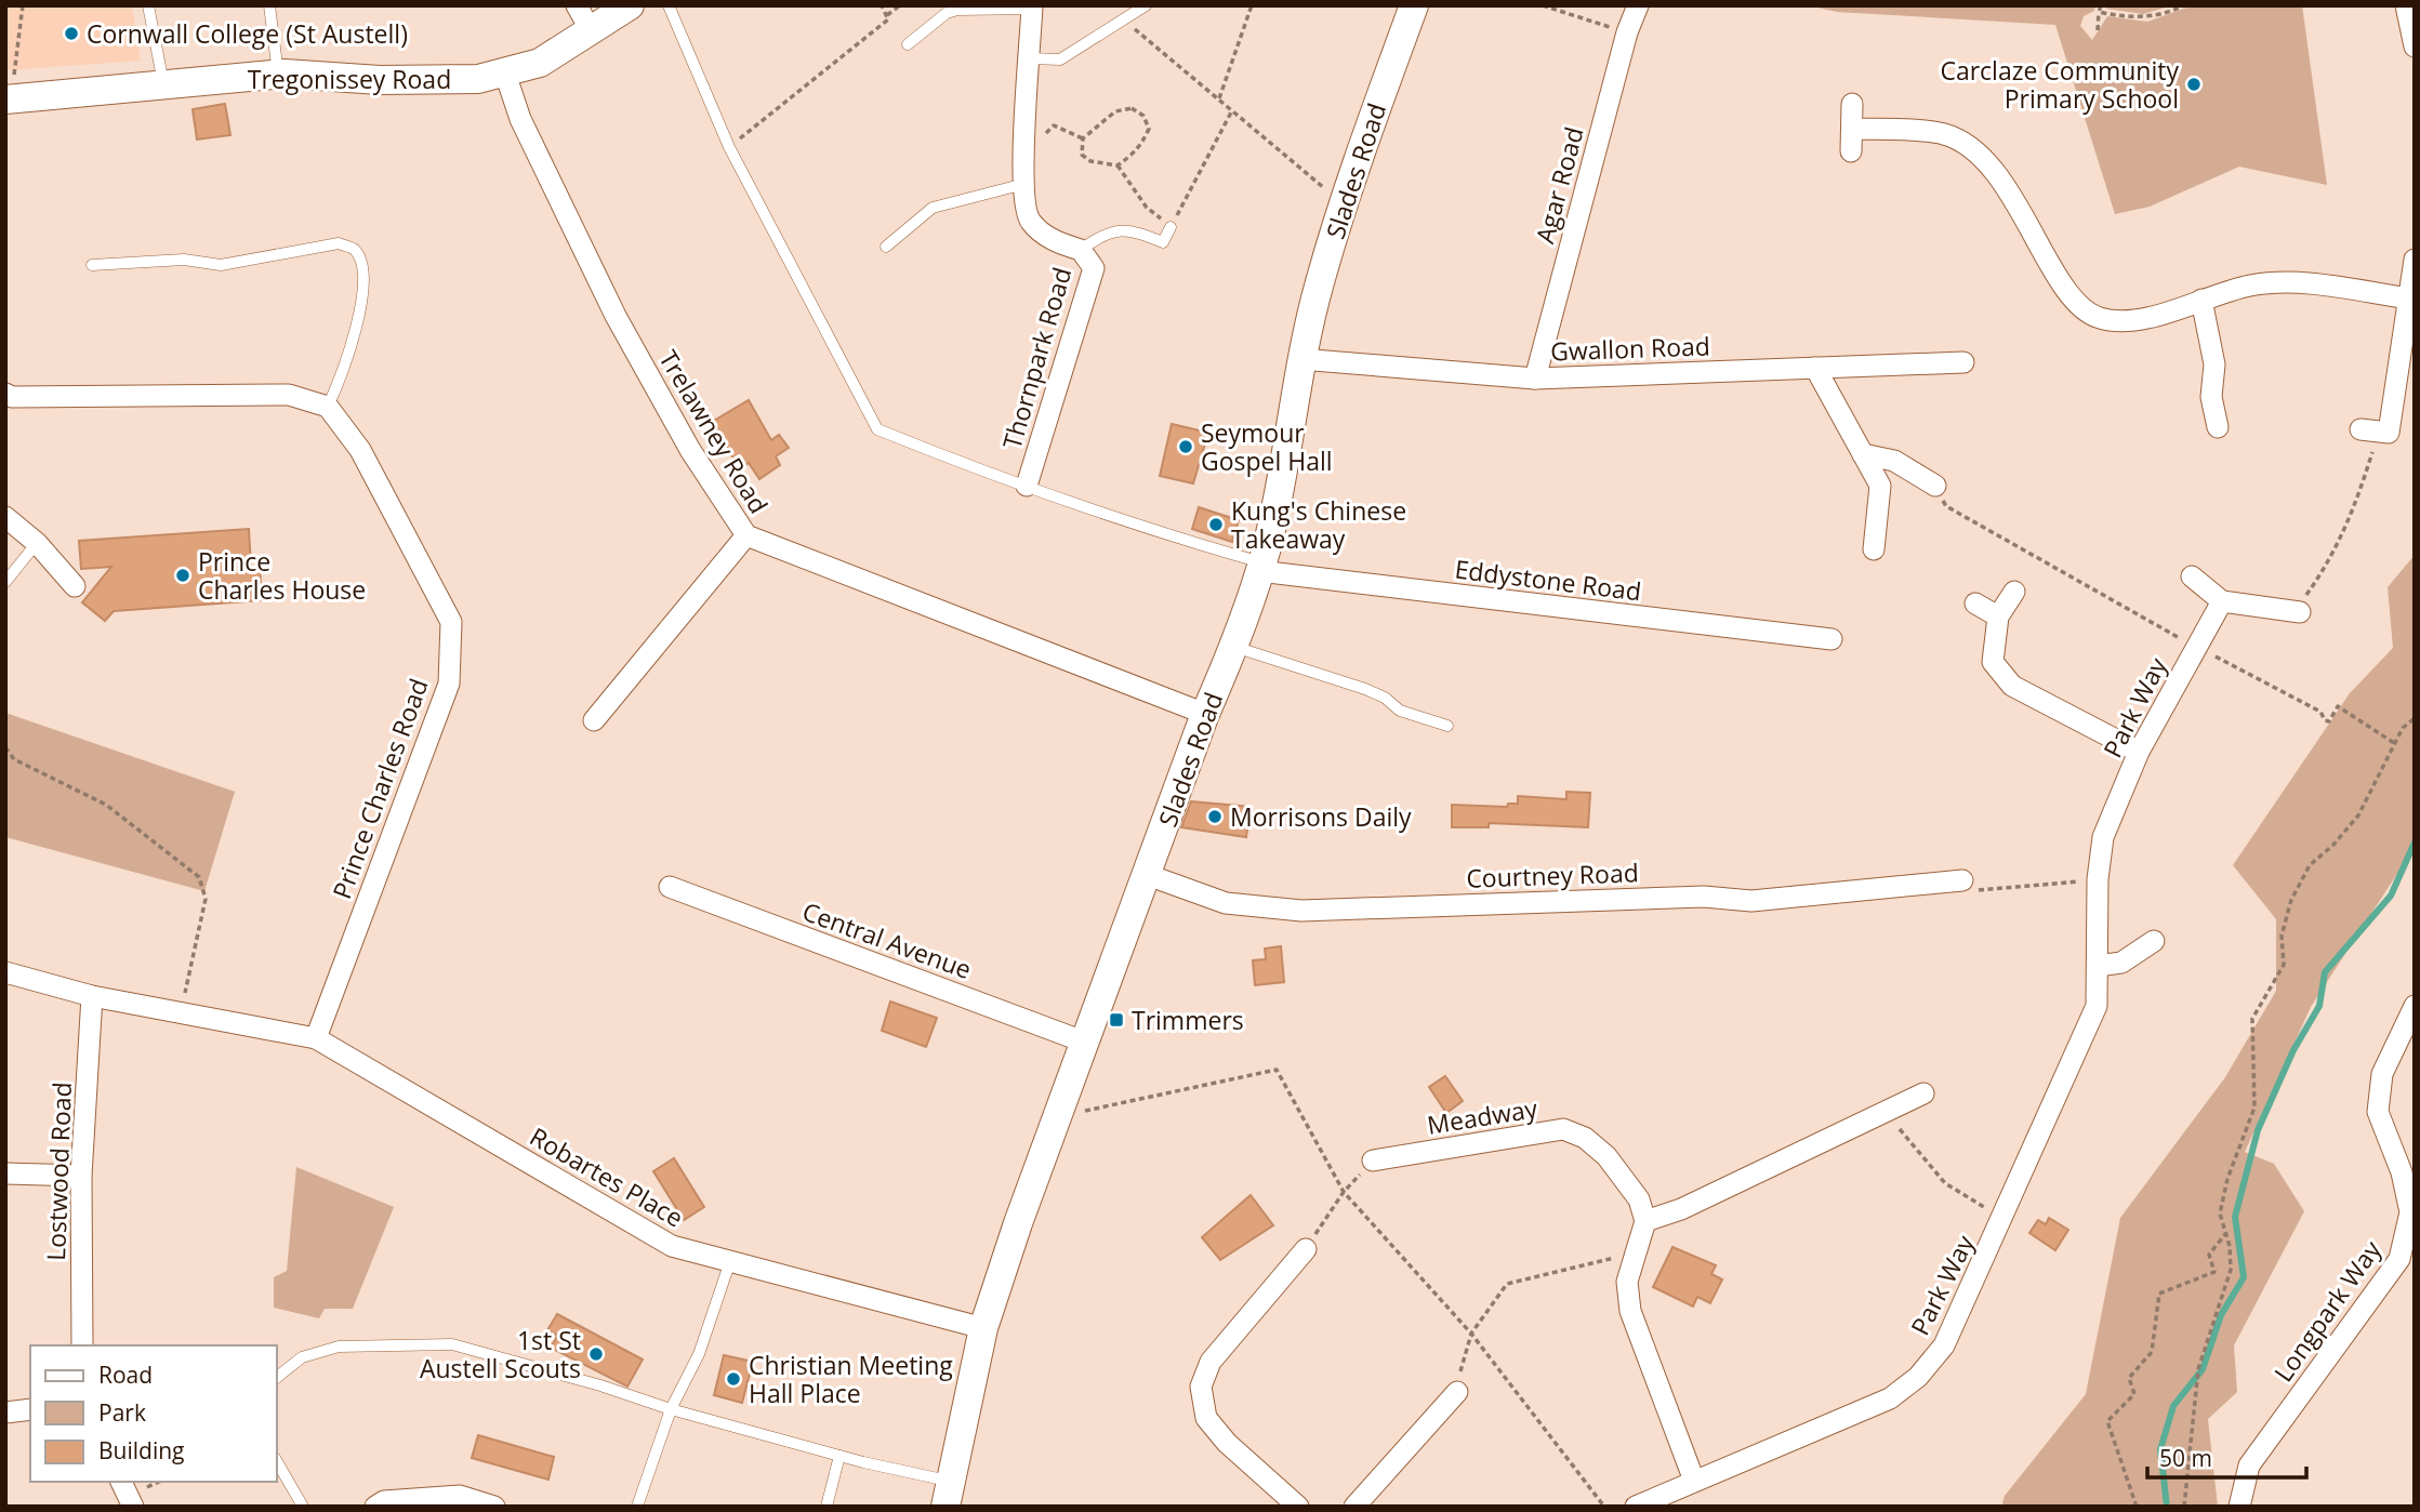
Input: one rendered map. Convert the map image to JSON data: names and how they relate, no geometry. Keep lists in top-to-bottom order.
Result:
{
  "streets": {
    "street": [
      "Tregonissey Road",
      "Slades Road",
      "Agar Road",
      "Gwallon Road",
      "Thornpark Road",
      "Trelawney Road",
      "Eddystone Road",
      "Park Way",
      "Prince Charles Road",
      "Courtney Road",
      "Central Avenue",
      "Meadway",
      "Lostwood Road",
      "Robartes Place",
      "Longpark Way"
    ]
  },
  "crossings": [
    ["Tregonissey Road", "Trelawney Road"],
    ["Slades Road", "Gwallon Road"],
    ["Slades Road", "Trelawney Road"],
    ["Slades Road", "Eddystone Road"],
    ["Slades Road", "Courtney Road"],
    ["Slades Road", "Central Avenue"],
    ["Slades Road", "Robartes Place"],
    ["Agar Road", "Gwallon Road"],
    ["Prince Charles Road", "Robartes Place"]
  ],
  "places": {
    "other": [
      "Cornwall College (St Austell)",
      "Carclaze Community Primary School",
      "Seymour Gospel Hall",
      "Kung's Chinese Takeaway",
      "Prince Charles House",
      "Morrisons Daily",
      "1st St Austell Scouts",
      "Christian Meeting Hall Place"
    ],
    "transit": ["Trimmers"]
  },
  "legend": ["Road", "Park", "Building"],
  "scale_bar": "50 m"
}
